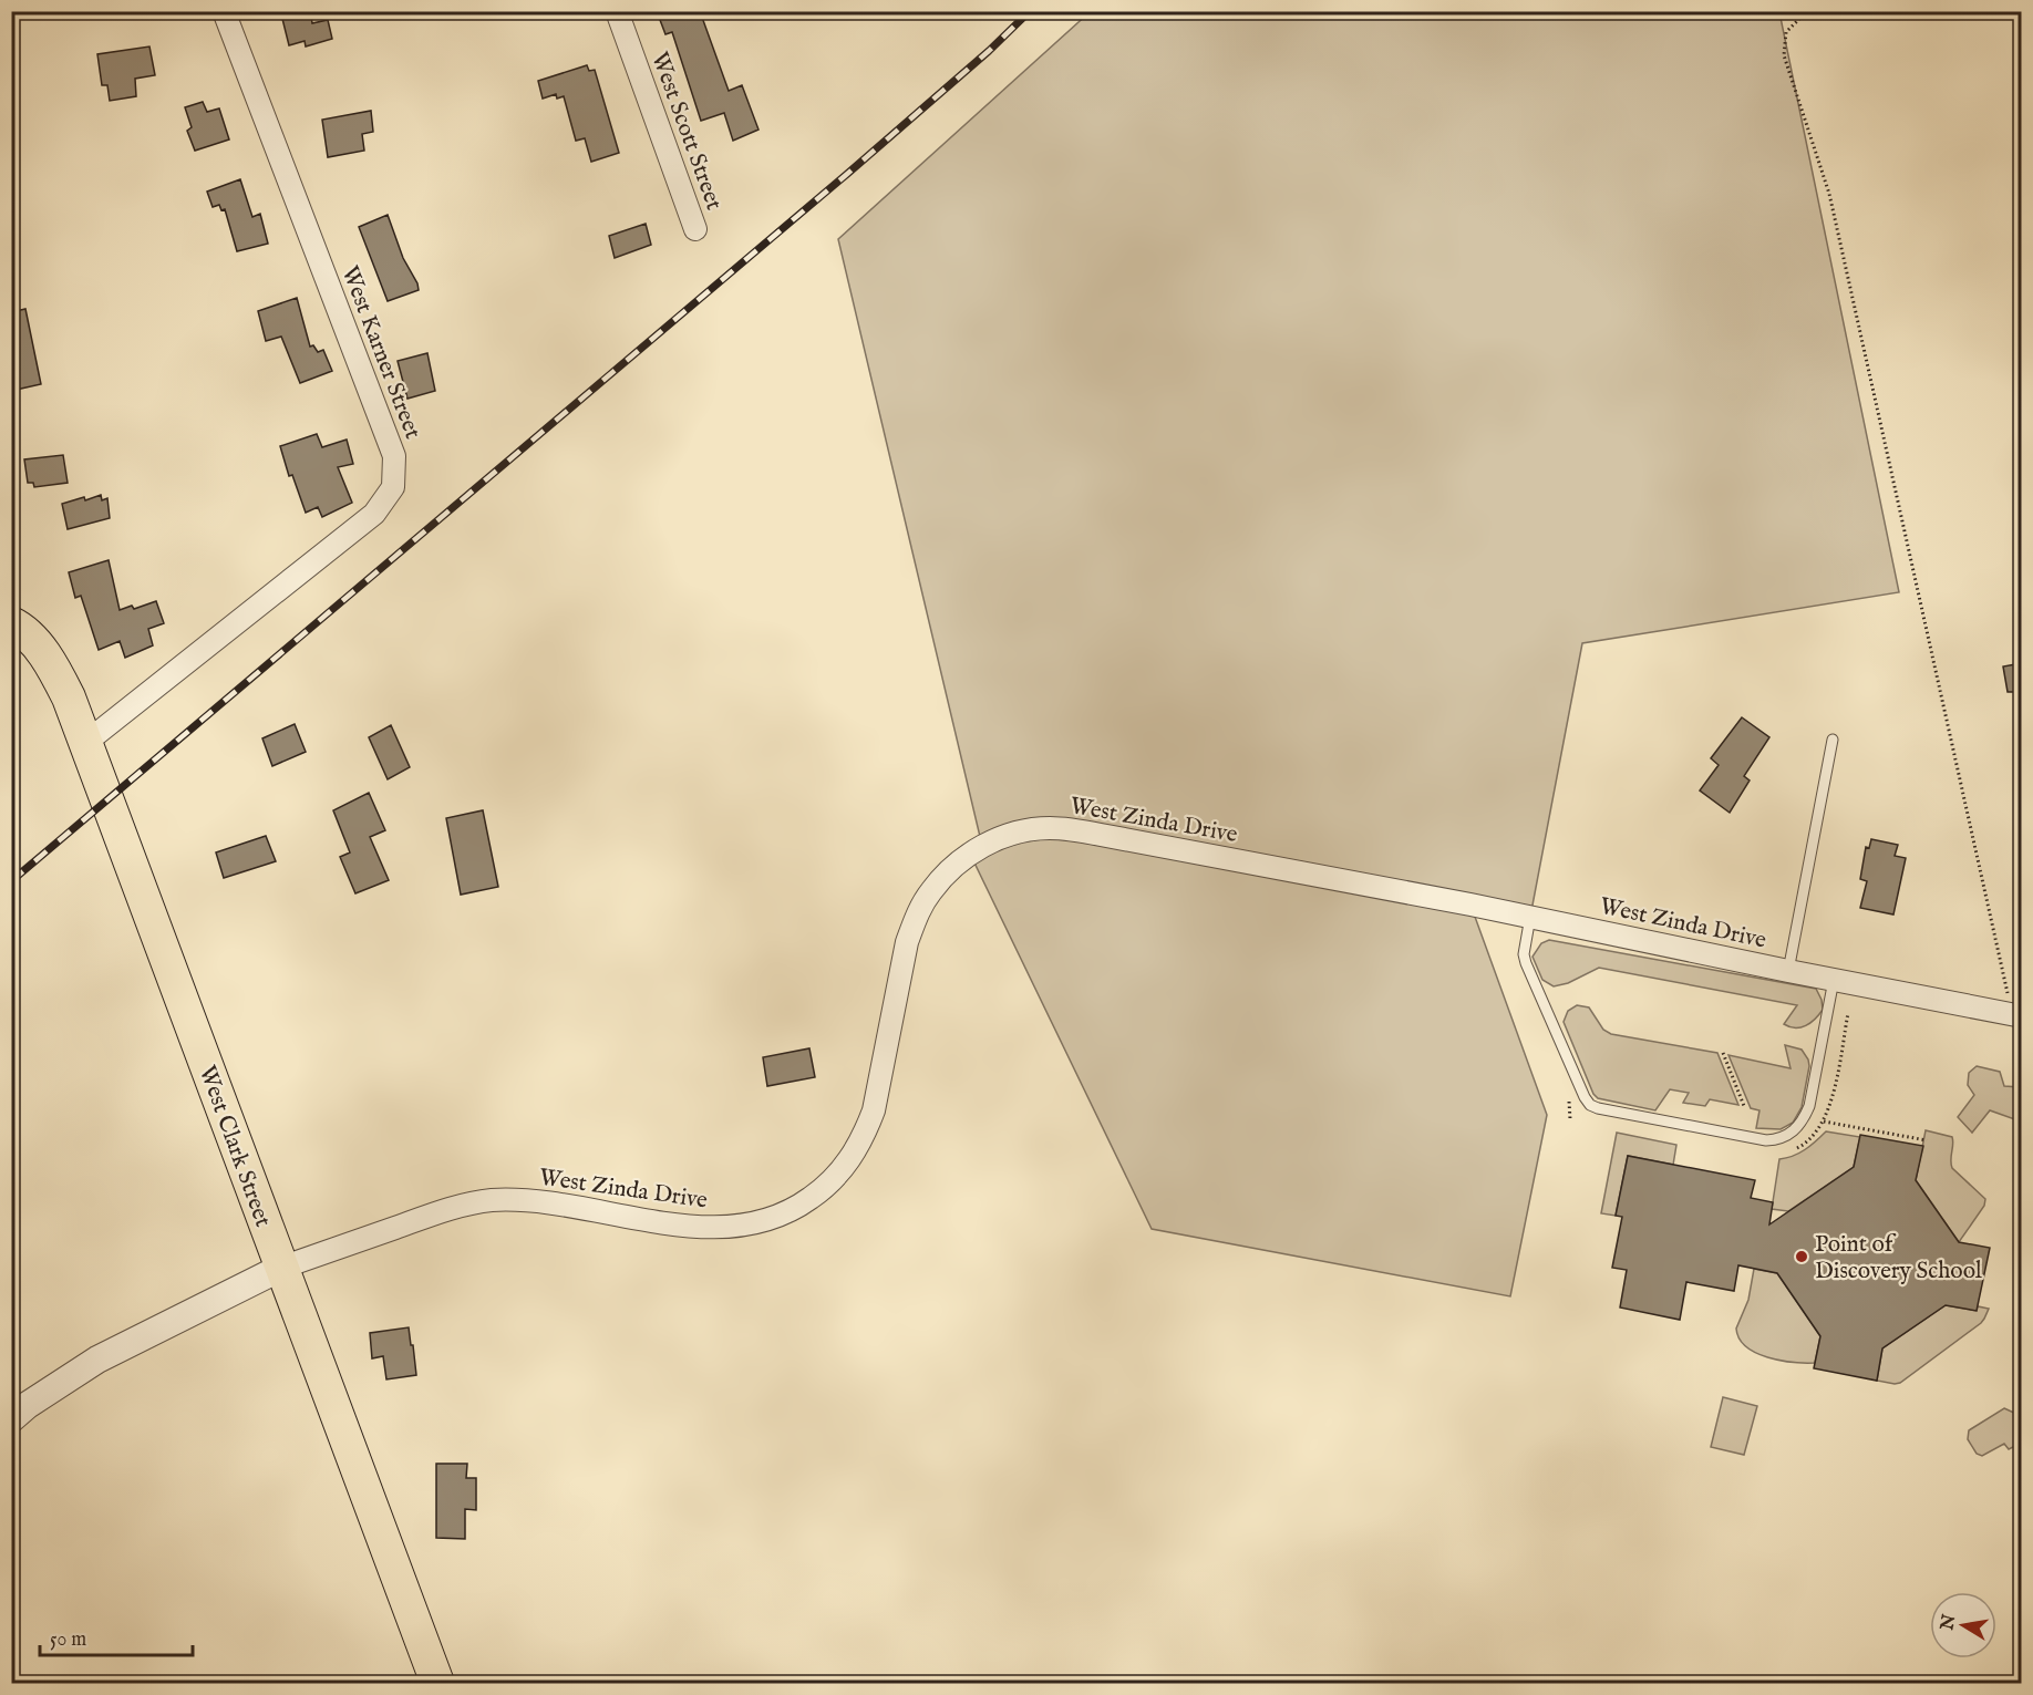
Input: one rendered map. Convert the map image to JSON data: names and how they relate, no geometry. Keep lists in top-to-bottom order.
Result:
{
  "streets": {
    "main road": ["West Clark Street"],
    "street": ["West Scott Street", "West Karner Street", "West Zinda Drive"]
  },
  "crossings": [
    ["West Karner Street", "West Clark Street"],
    ["West Zinda Drive", "West Clark Street"]
  ],
  "places": ["Point of Discovery School"],
  "scale_bar": "50 m",
  "north": "left"
}
